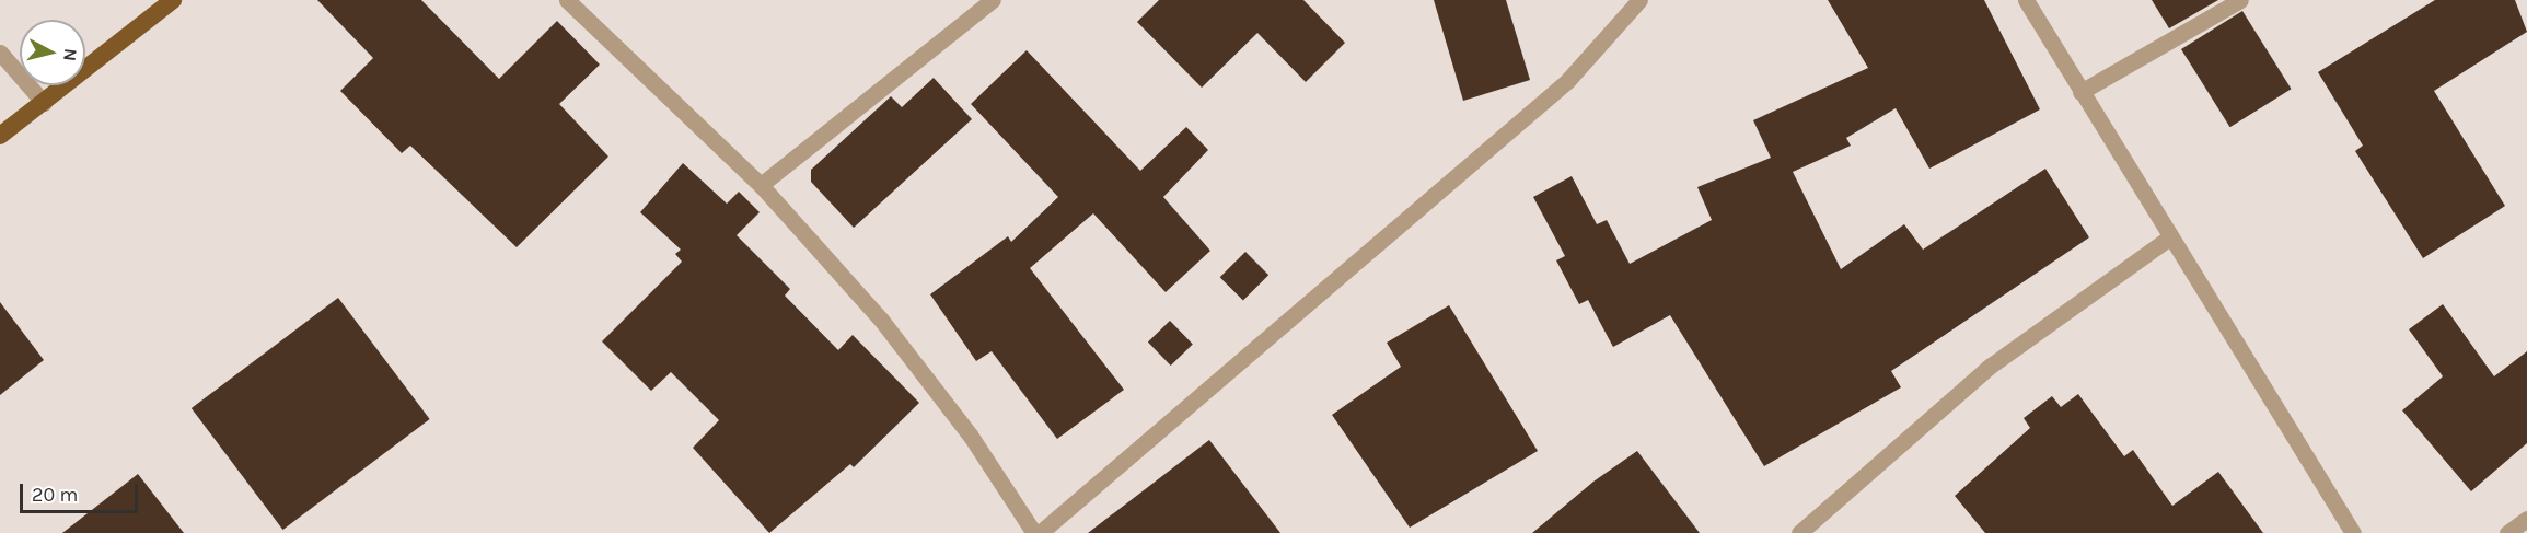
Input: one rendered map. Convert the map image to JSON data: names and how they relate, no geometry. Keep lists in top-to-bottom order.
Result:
{
  "scale_bar": "20 m",
  "north": "right"
}
